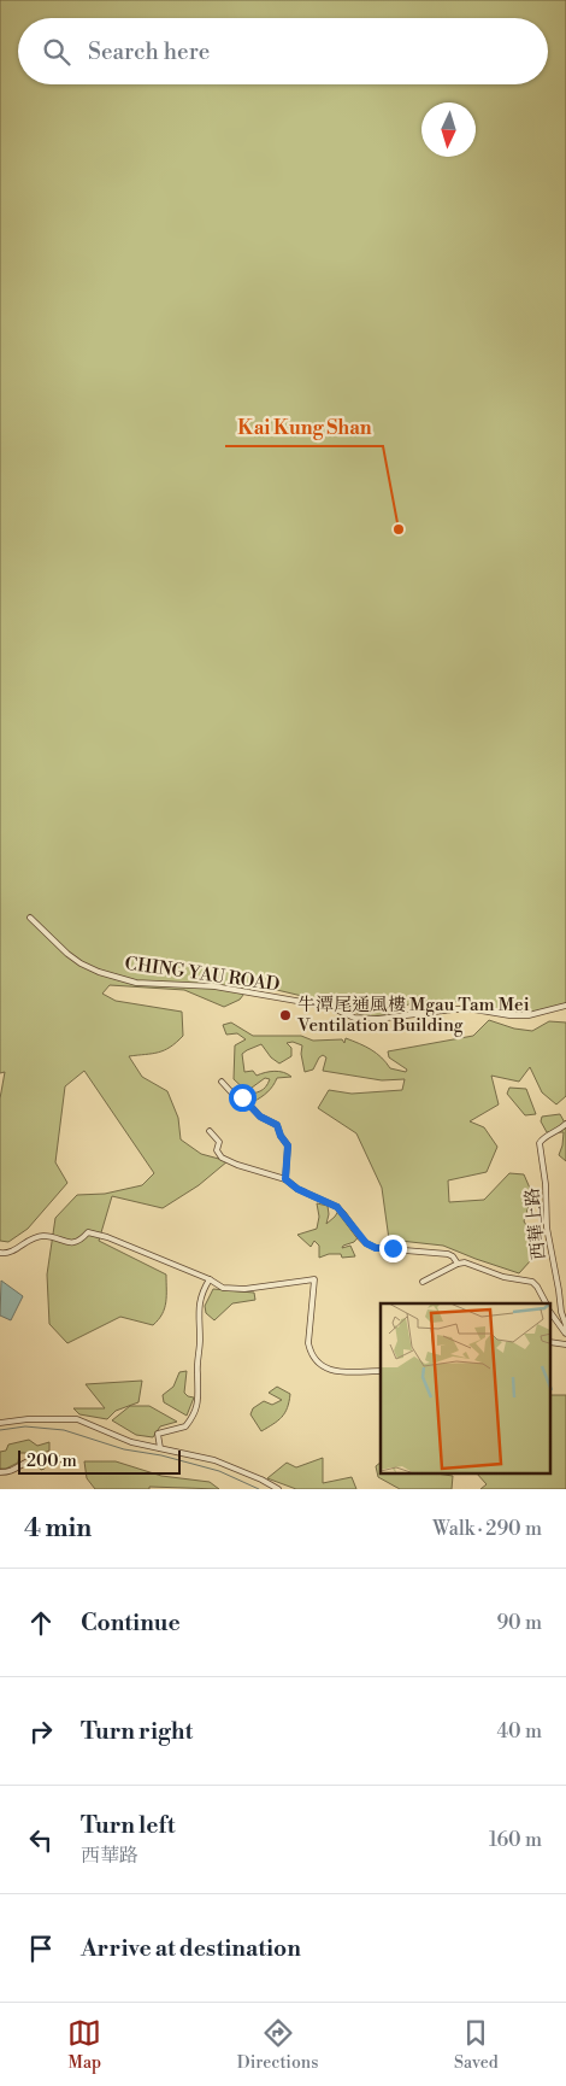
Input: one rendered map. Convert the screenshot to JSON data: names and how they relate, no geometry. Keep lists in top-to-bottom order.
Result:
{
  "streets": {
    "street": ["CHING YAU ROAD", "西華上路"]
  },
  "places": ["Kai Kung Shan", "牛潭尾通風樓 Mgau Tam Mei Ventilation Building"],
  "scale_bar": "200 m",
  "north": "bottom",
  "page": {
    "search": "Search here",
    "scale": "200 m",
    "heading": ["4 min", "Walk · 290 m"],
    "list": [
      ["Continue", "90 m"],
      ["Turn right", "40 m"],
      ["Turn left", "西華路", "160 m"],
      "Arrive at destination"
    ],
    "nav": ["Map", "Directions", "Saved"]
  }
}
